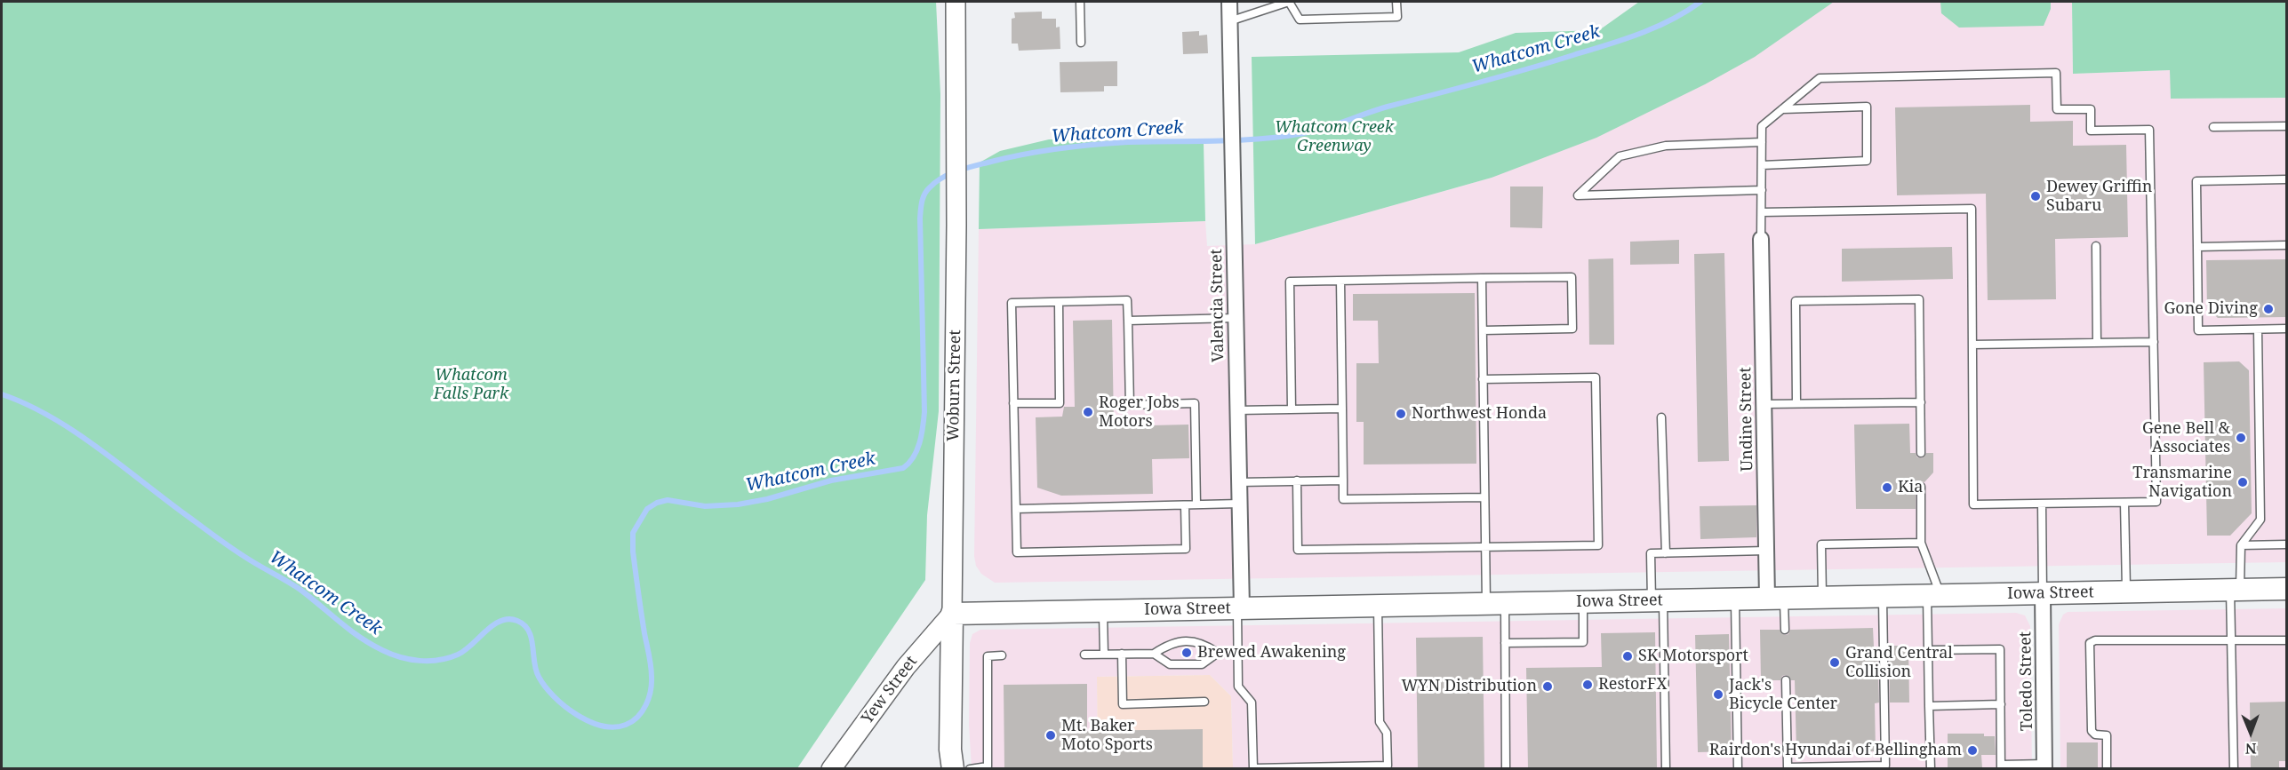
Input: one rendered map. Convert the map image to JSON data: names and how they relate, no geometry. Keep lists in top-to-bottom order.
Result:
{
  "streets": {
    "main road": ["Woburn Street", "Iowa Street"],
    "street": [
      "Valencia Street",
      "Undine Street",
      "Toledo Street",
      "Yew Street"
    ]
  },
  "crossings": [
    ["Valencia Street", "Iowa Street"],
    ["Woburn Street", "Iowa Street"],
    ["Woburn Street", "Yew Street"],
    ["Undine Street", "Iowa Street"],
    ["Iowa Street", "Toledo Street"],
    ["Iowa Street", "Yew Street"]
  ],
  "water": ["Whatcom Creek"],
  "parks": ["Whatcom Creek Greenway", "Whatcom Falls Park"],
  "places": [
    "Dewey Griffin Subaru",
    "Gone Diving",
    "Roger Jobs Motors",
    "Northwest Honda",
    "Gene Bell & Associates",
    "Transmarine Navigation",
    "Kia",
    "Brewed Awakening",
    "SK Motorsport",
    "Grand Central Collision",
    "RestorFX",
    "WYN Distribution",
    "Jack's Bicycle Center",
    "Mt. Baker Moto Sports",
    "Rairdon's Hyundai of Bellingham"
  ],
  "north": "bottom"
}
